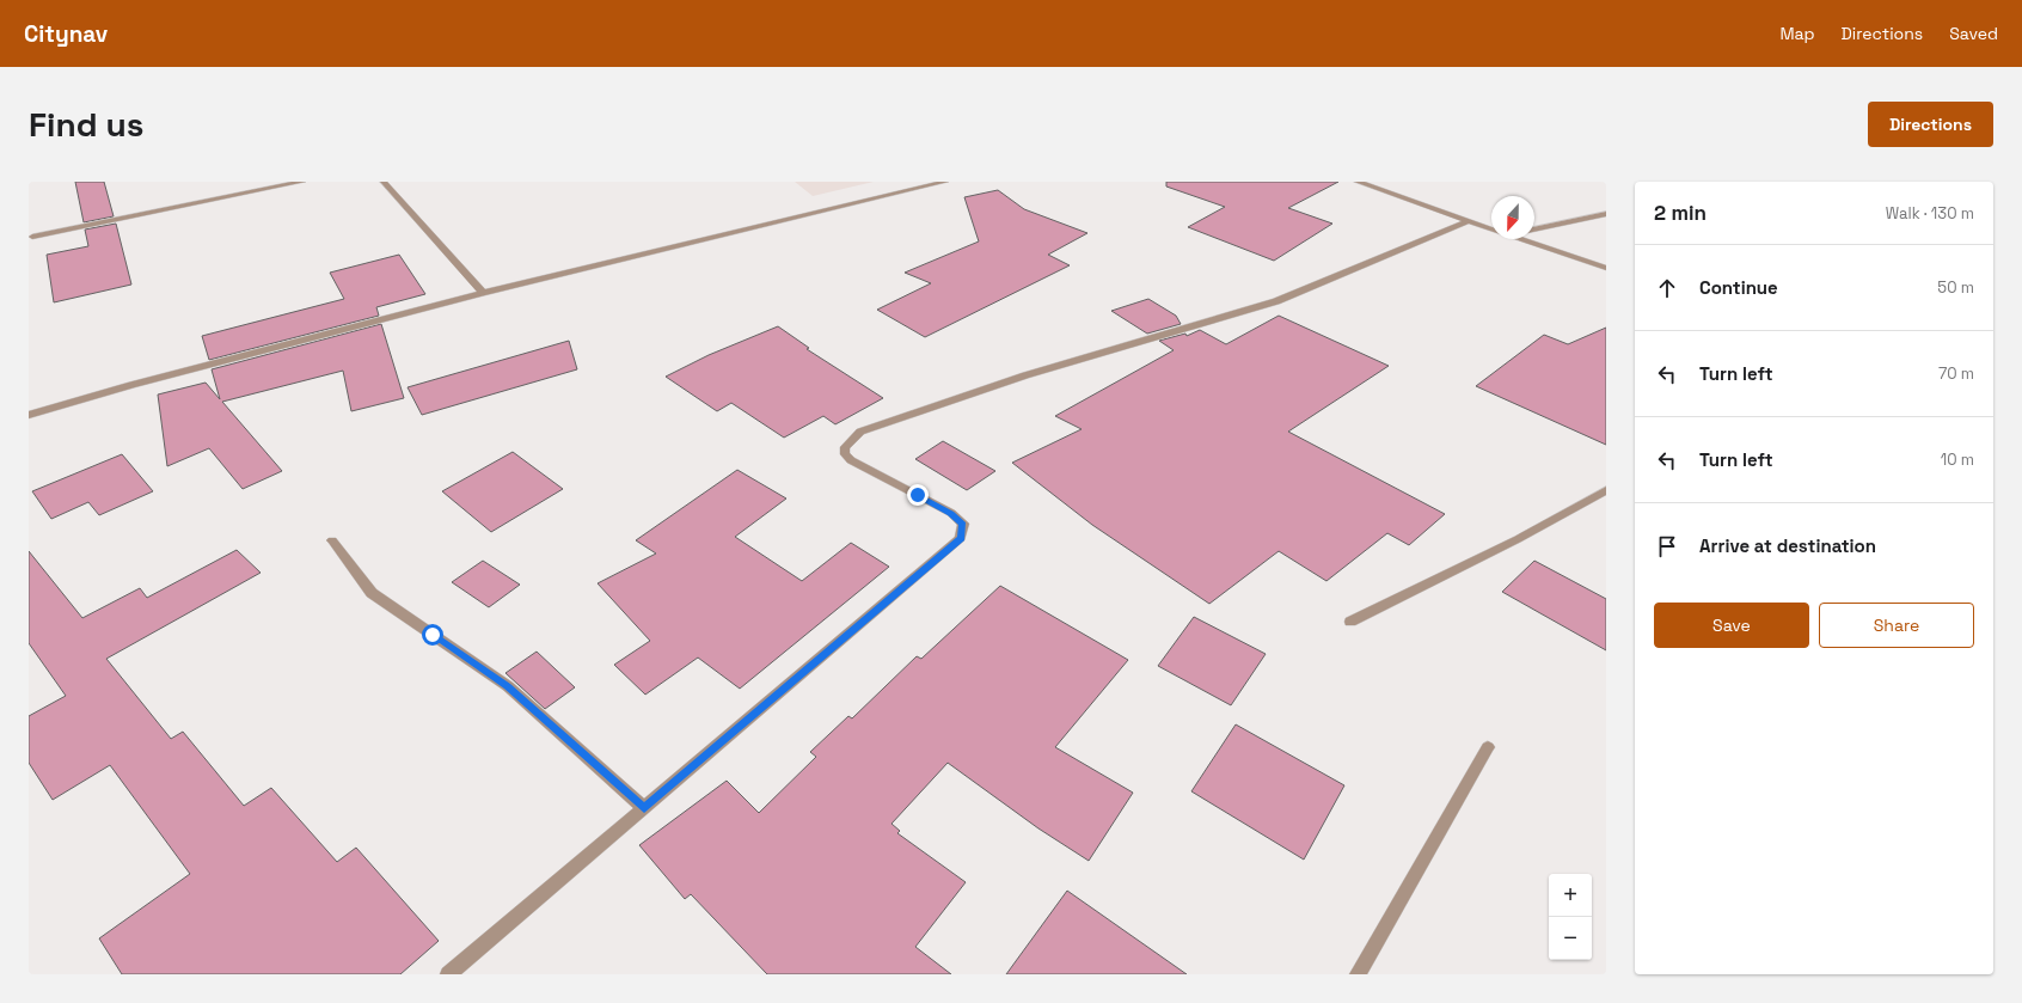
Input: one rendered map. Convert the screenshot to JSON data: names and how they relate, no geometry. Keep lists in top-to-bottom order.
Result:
{
  "north": "bottom",
  "page": {
    "header": "Citynav",
    "nav": ["Map", "Directions", "Saved"],
    "buttons": [
      "Directions",
      ["Save", "Share"]
    ],
    "title": "Find us",
    "heading": ["2 min", "Walk · 130 m"],
    "list": [
      ["Continue", "50 m"],
      ["Turn left", "70 m"],
      ["Turn left", "10 m"],
      "Arrive at destination"
    ],
    "map_buttons": ["+", "−"]
  }
}
